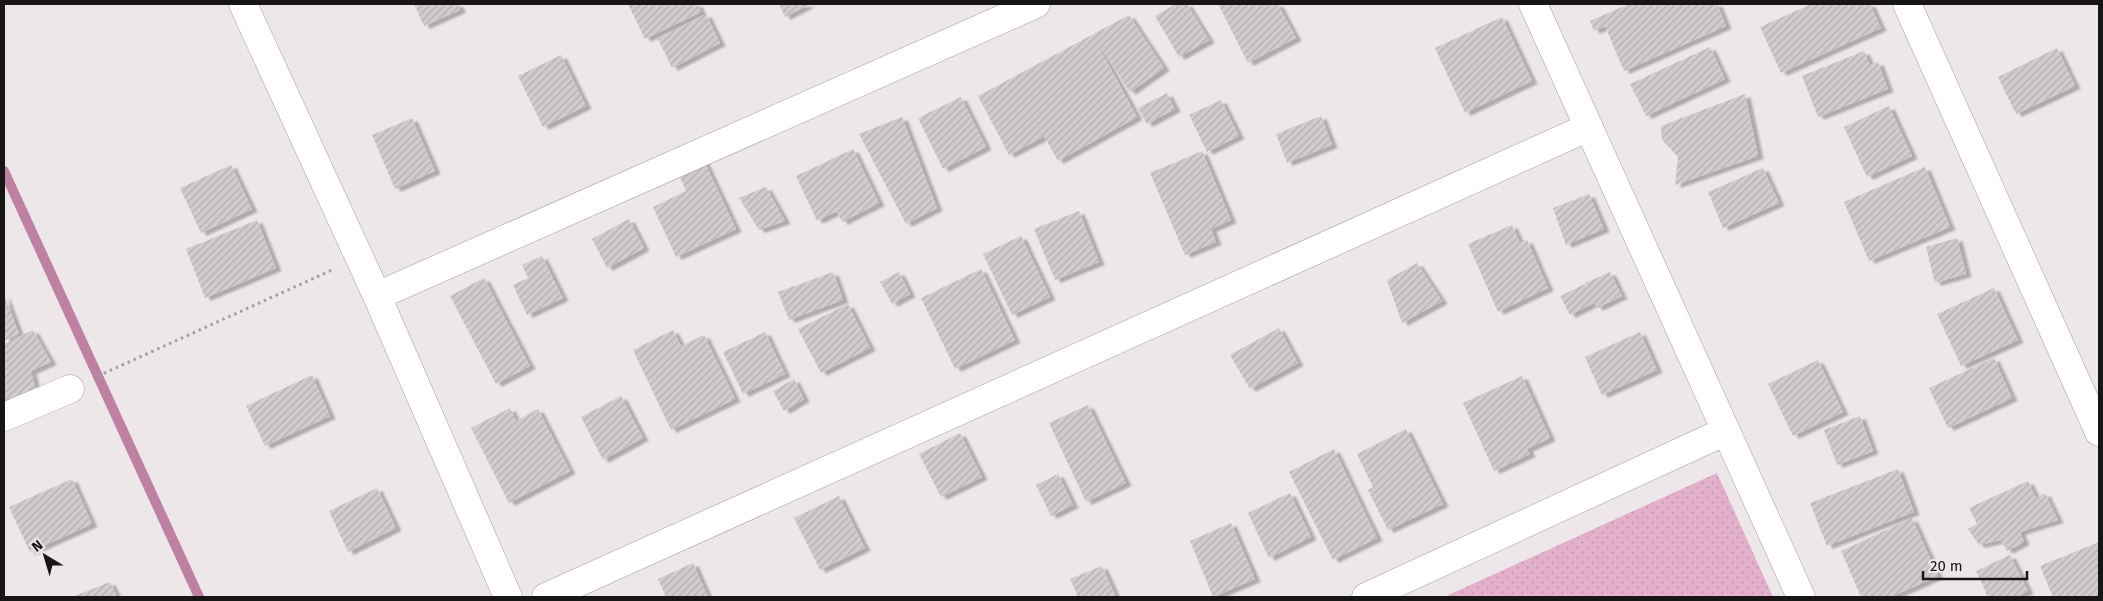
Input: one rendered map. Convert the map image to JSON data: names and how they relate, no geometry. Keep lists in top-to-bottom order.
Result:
{
  "scale_bar": "20 m",
  "north": "top left"
}
